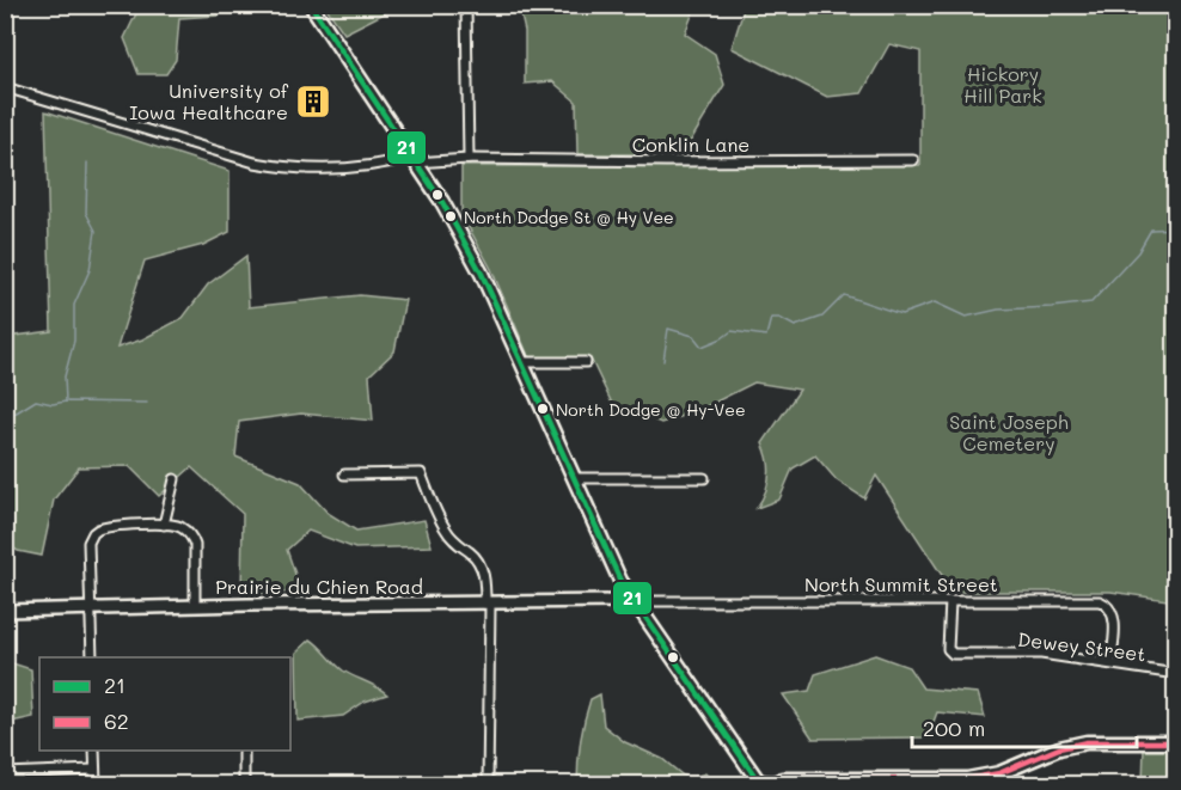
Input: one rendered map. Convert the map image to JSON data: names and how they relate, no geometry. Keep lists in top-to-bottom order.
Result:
{
  "streets": {
    "street": [
      "Conklin Lane",
      "North Summit Street",
      "Prairie du Chien Road",
      "Dewey Street"
    ]
  },
  "crossings": [
    ["North Summit Street", "Prairie du Chien Road"],
    ["North Summit Street", "Dewey Street"]
  ],
  "parks": ["Hickory Hill Park", "Saint Joseph Cemetery"],
  "places": {
    "building": ["University of Iowa Healthcare"],
    "other": ["North Dodge St @ Hy Vee", "North Dodge @ Hy-Vee"]
  },
  "lines": ["transit line 21", "transit line 62"],
  "legend": ["21", "62"],
  "scale_bar": "200 m"
}
